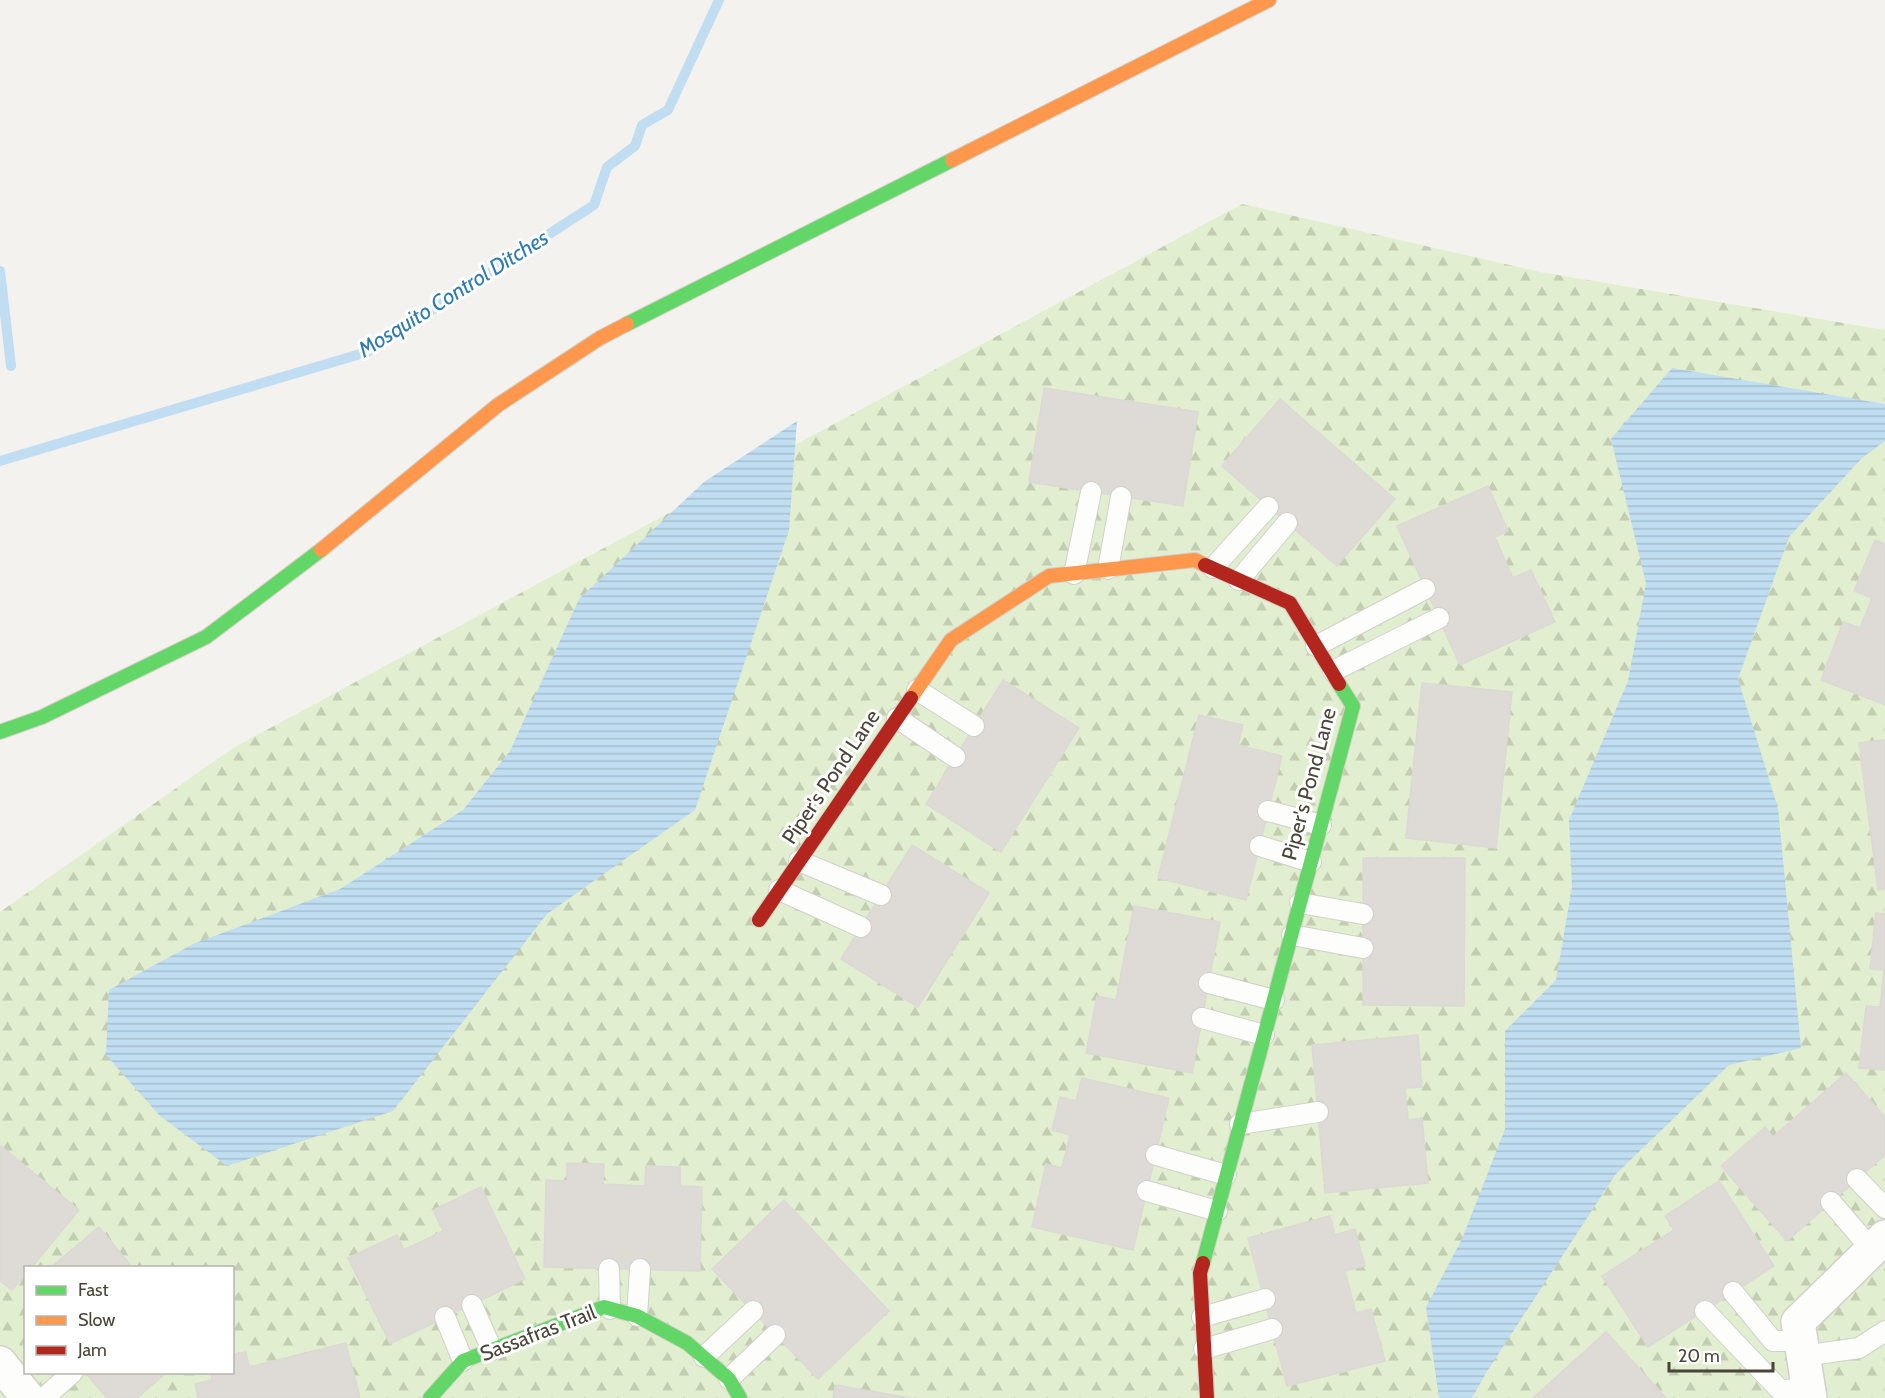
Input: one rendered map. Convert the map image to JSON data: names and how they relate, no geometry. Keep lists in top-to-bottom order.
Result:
{
  "streets": {
    "street": ["Piper's Pond Lane", "Sassafras Trail"]
  },
  "water": ["Mosquito Control Ditches"],
  "legend": ["Fast", "Slow", "Jam"],
  "scale_bar": "20 m"
}
